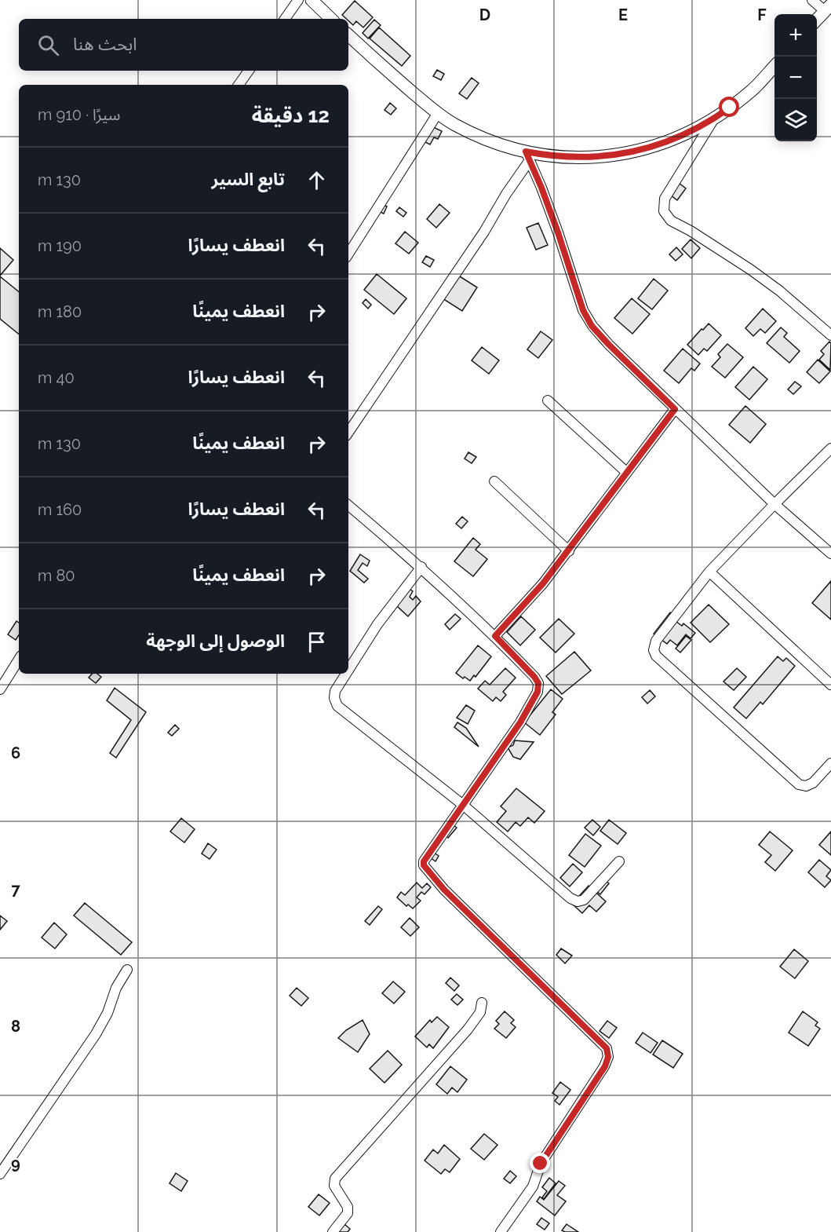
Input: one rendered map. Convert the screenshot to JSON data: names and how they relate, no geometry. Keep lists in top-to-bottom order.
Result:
{
  "page": {
    "map_buttons": ["+", "−"],
    "search": "ابحث هنا",
    "heading": ["12 دقيقة", "سيرًا · 910 m"],
    "list": [
      ["تابع السير", "130 m"],
      ["انعطف يسارًا", "190 m"],
      ["انعطف يمينًا", "180 m"],
      ["انعطف يسارًا", "40 m"],
      ["انعطف يمينًا", "130 m"],
      ["انعطف يسارًا", "160 m"],
      ["انعطف يمينًا", "80 m"],
      "الوصول إلى الوجهة"
    ]
  },
  "grid": {
    "columns": ["D", "E", "F"],
    "rows": [
      "6",
      "7",
      "8",
      "9"
    ]
  }
}
